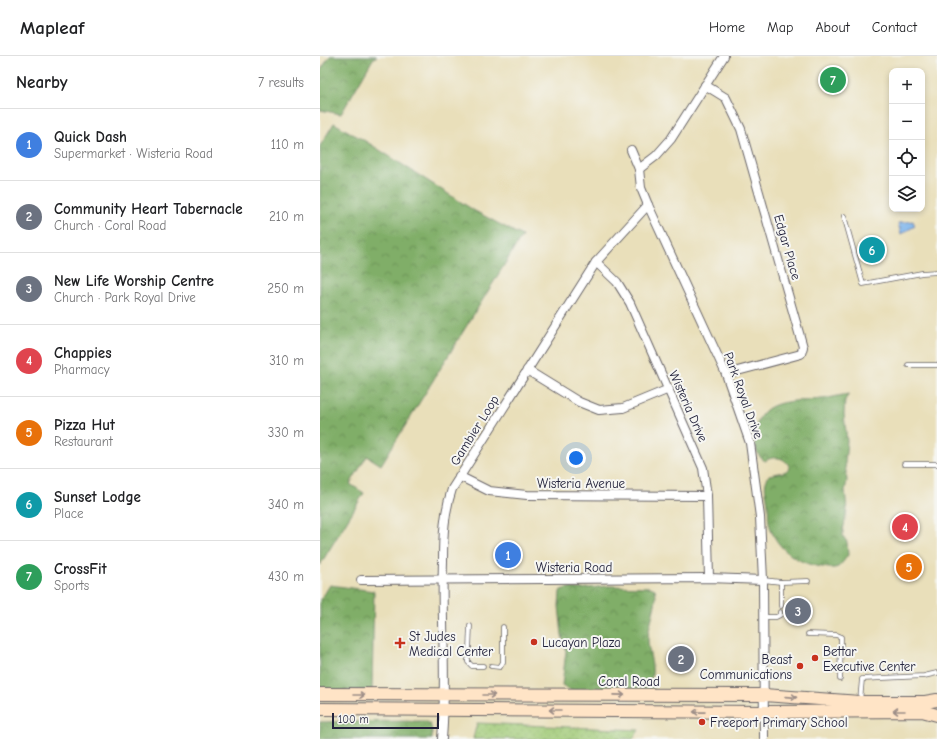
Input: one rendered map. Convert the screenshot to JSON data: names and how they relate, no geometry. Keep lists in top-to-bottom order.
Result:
{
  "streets": {
    "main road": ["Coral Road"],
    "street": [
      "Edgar Place",
      "Park Royal Drive",
      "Wisteria Drive",
      "Gambier Loop",
      "Wisteria Avenue",
      "Wisteria Road"
    ]
  },
  "crossings": [
    ["Edgar Place", "Park Royal Drive"],
    ["Park Royal Drive", "Gambier Loop"],
    ["Park Royal Drive", "Wisteria Road"],
    ["Park Royal Drive", "Coral Road"],
    ["Wisteria Drive", "Gambier Loop"],
    ["Wisteria Drive", "Wisteria Avenue"],
    ["Wisteria Drive", "Wisteria Road"],
    ["Gambier Loop", "Wisteria Avenue"],
    ["Gambier Loop", "Wisteria Road"],
    ["Gambier Loop", "Coral Road"]
  ],
  "places": {
    "other": [
      "Lucayan Plaza",
      "Bettar Executive Center",
      "Beast Communications",
      "Freeport Primary School"
    ],
    "health": ["St Judes Medical Center"]
  },
  "scale_bar": "100 m",
  "page": {
    "header": "Mapleaf",
    "nav": [
      "Home",
      "Map",
      "About",
      "Contact"
    ],
    "heading": ["Nearby", "7 results"],
    "pins": [
      "7",
      "6",
      "4",
      "1",
      "5",
      "3",
      "2"
    ],
    "map_buttons": ["+", "−"],
    "list": [
      {
        "mark": "1",
        "name": "Quick Dash",
        "note": "Supermarket · Wisteria Road",
        "value": "110 m"
      },
      {
        "mark": "2",
        "name": "Community Heart Tabernacle",
        "note": "Church · Coral Road",
        "value": "210 m"
      },
      {
        "mark": "3",
        "name": "New Life Worship Centre",
        "note": "Church · Park Royal Drive",
        "value": "250 m"
      },
      {
        "mark": "4",
        "name": "Chappies",
        "note": "Pharmacy",
        "value": "310 m"
      },
      {
        "mark": "5",
        "name": "Pizza Hut",
        "note": "Restaurant",
        "value": "330 m"
      },
      {
        "mark": "6",
        "name": "Sunset Lodge",
        "note": "Place",
        "value": "340 m"
      },
      {
        "mark": "7",
        "name": "CrossFit",
        "note": "Sports",
        "value": "430 m"
      }
    ],
    "scale": "100 m"
  }
}
